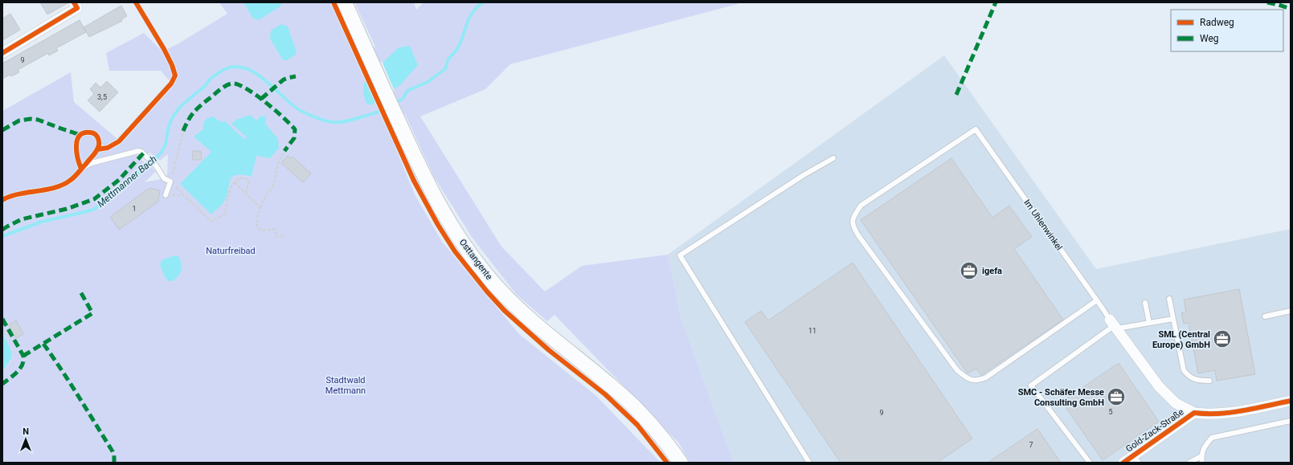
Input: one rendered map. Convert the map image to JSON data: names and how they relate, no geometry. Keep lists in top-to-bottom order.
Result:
{
  "streets": {
    "main road": ["Osttangente"],
    "street": ["Gold-Zack-Straße"],
    "lane": ["Im Uhlenwinkel"]
  },
  "crossings": [
    ["Im Uhlenwinkel", "Gold-Zack-Straße"]
  ],
  "water": ["Mettmanner Bach"],
  "parks": ["Naturfreibad", "Stadtwald Mettmann"],
  "places": {
    "office": ["igefa", "SML (Central Europe) GmbH", "SMC - Schäfer Messe Consulting GmbH"]
  },
  "house_numbers": [
    "9",
    "3,5",
    "1",
    "11",
    "5",
    "9",
    "7"
  ],
  "legend": ["Radweg", "Weg"],
  "north": "top"
}
